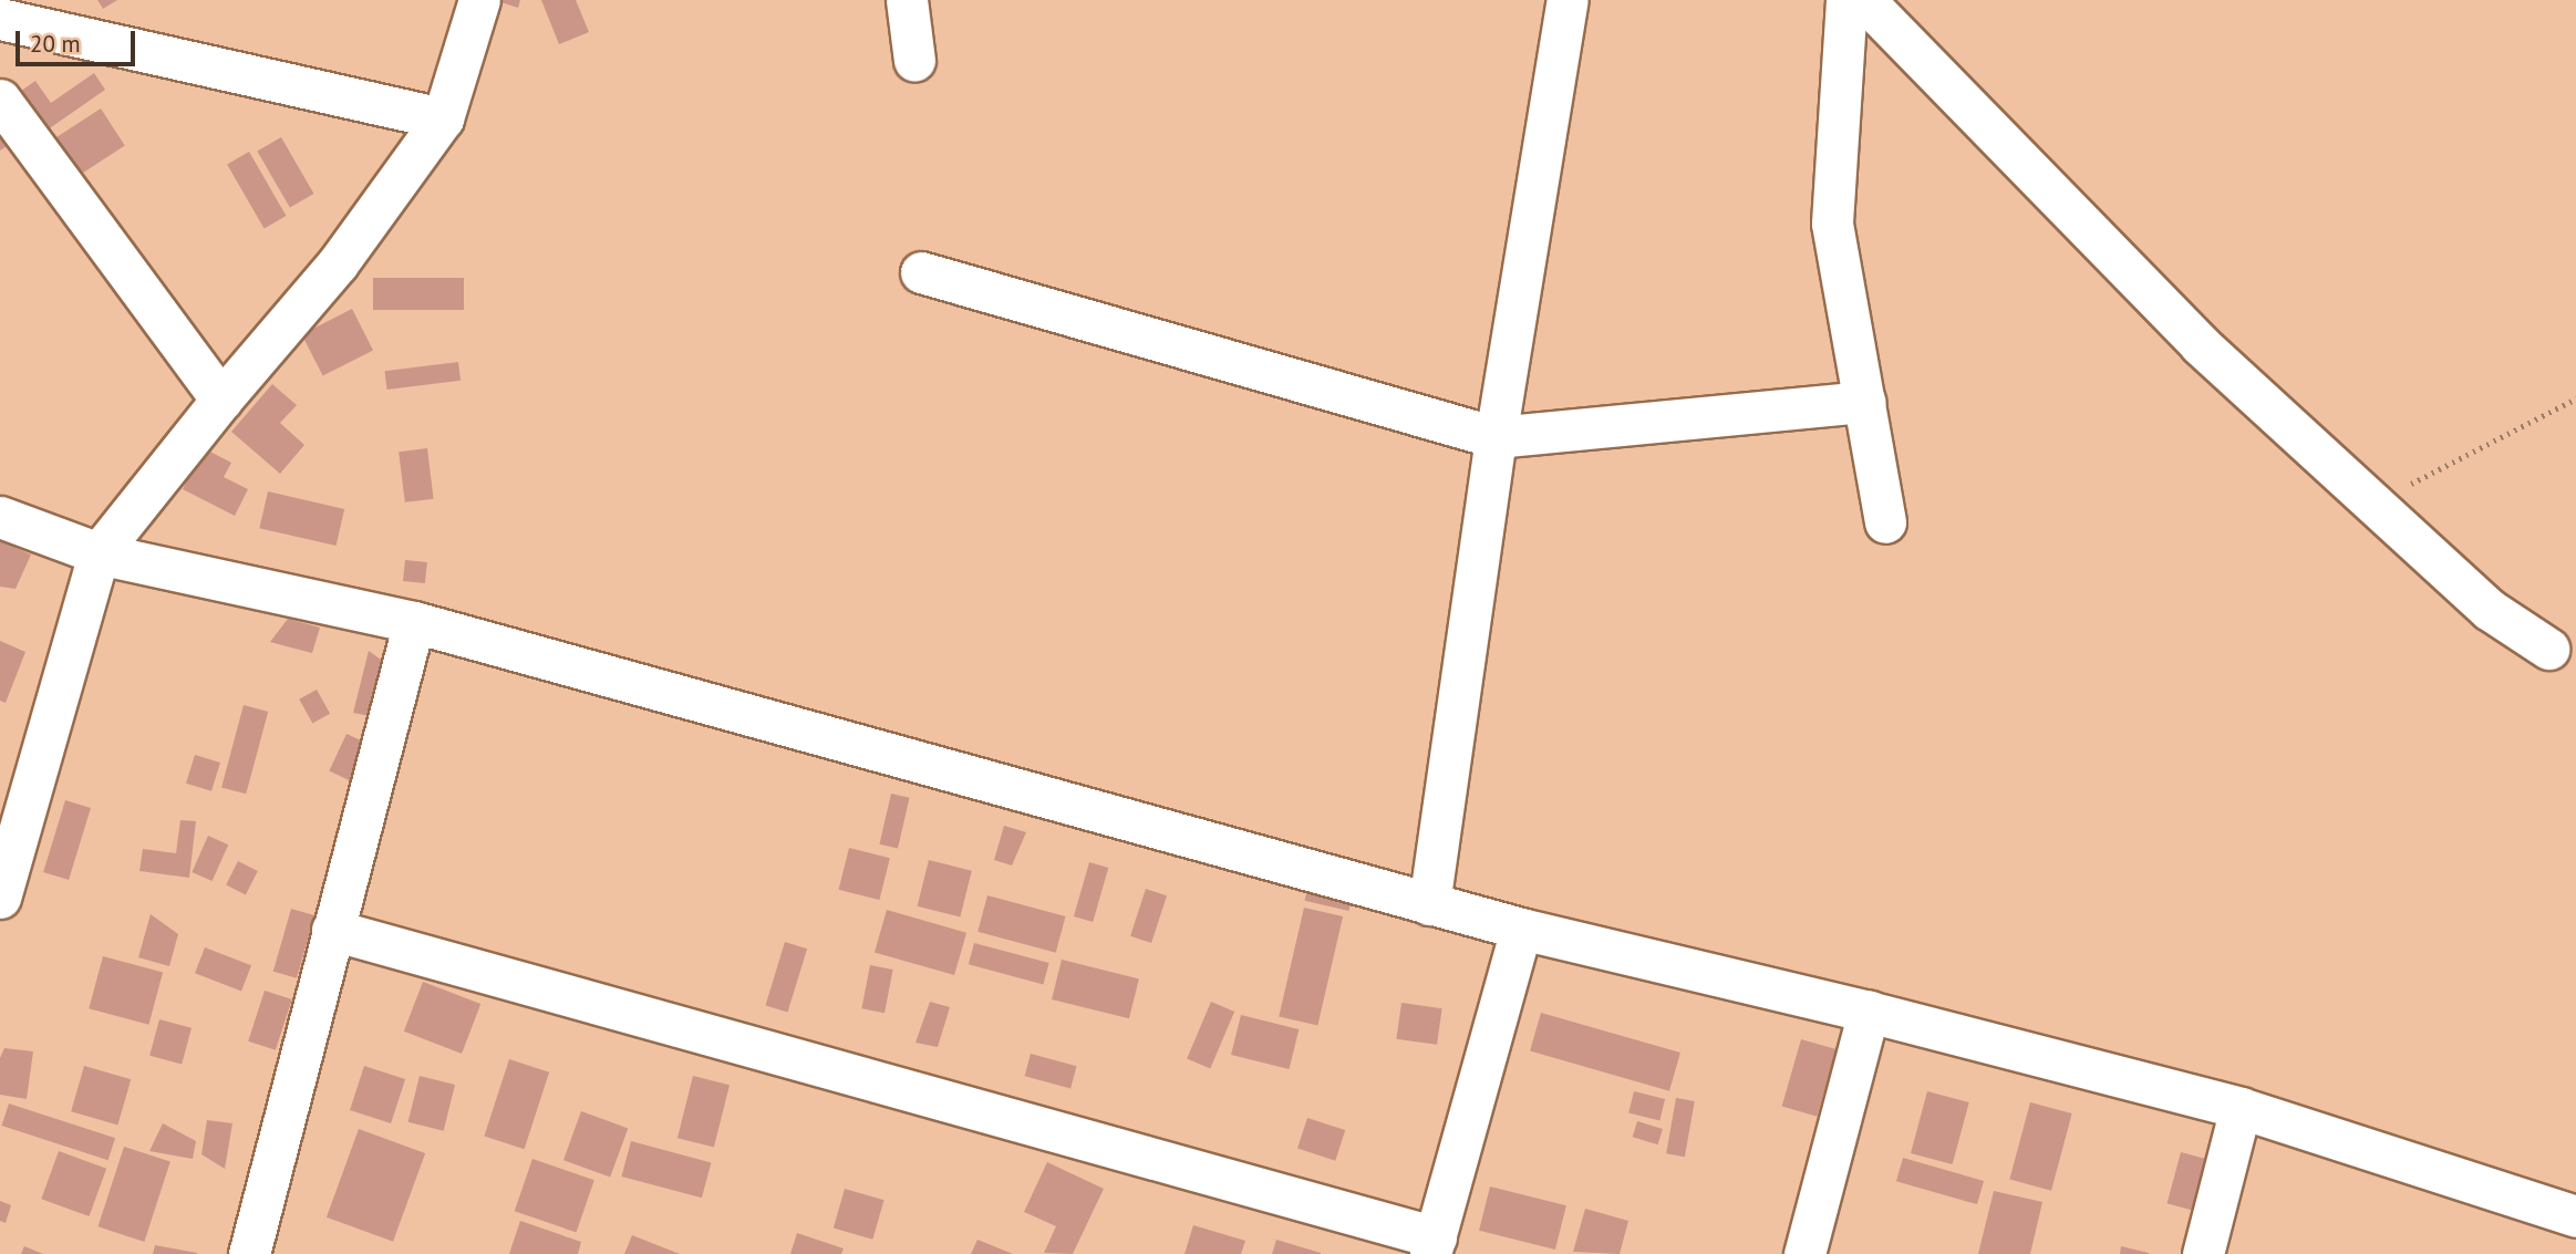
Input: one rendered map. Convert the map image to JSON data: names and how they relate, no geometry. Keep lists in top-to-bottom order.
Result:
{
  "scale_bar": "20 m"
}
